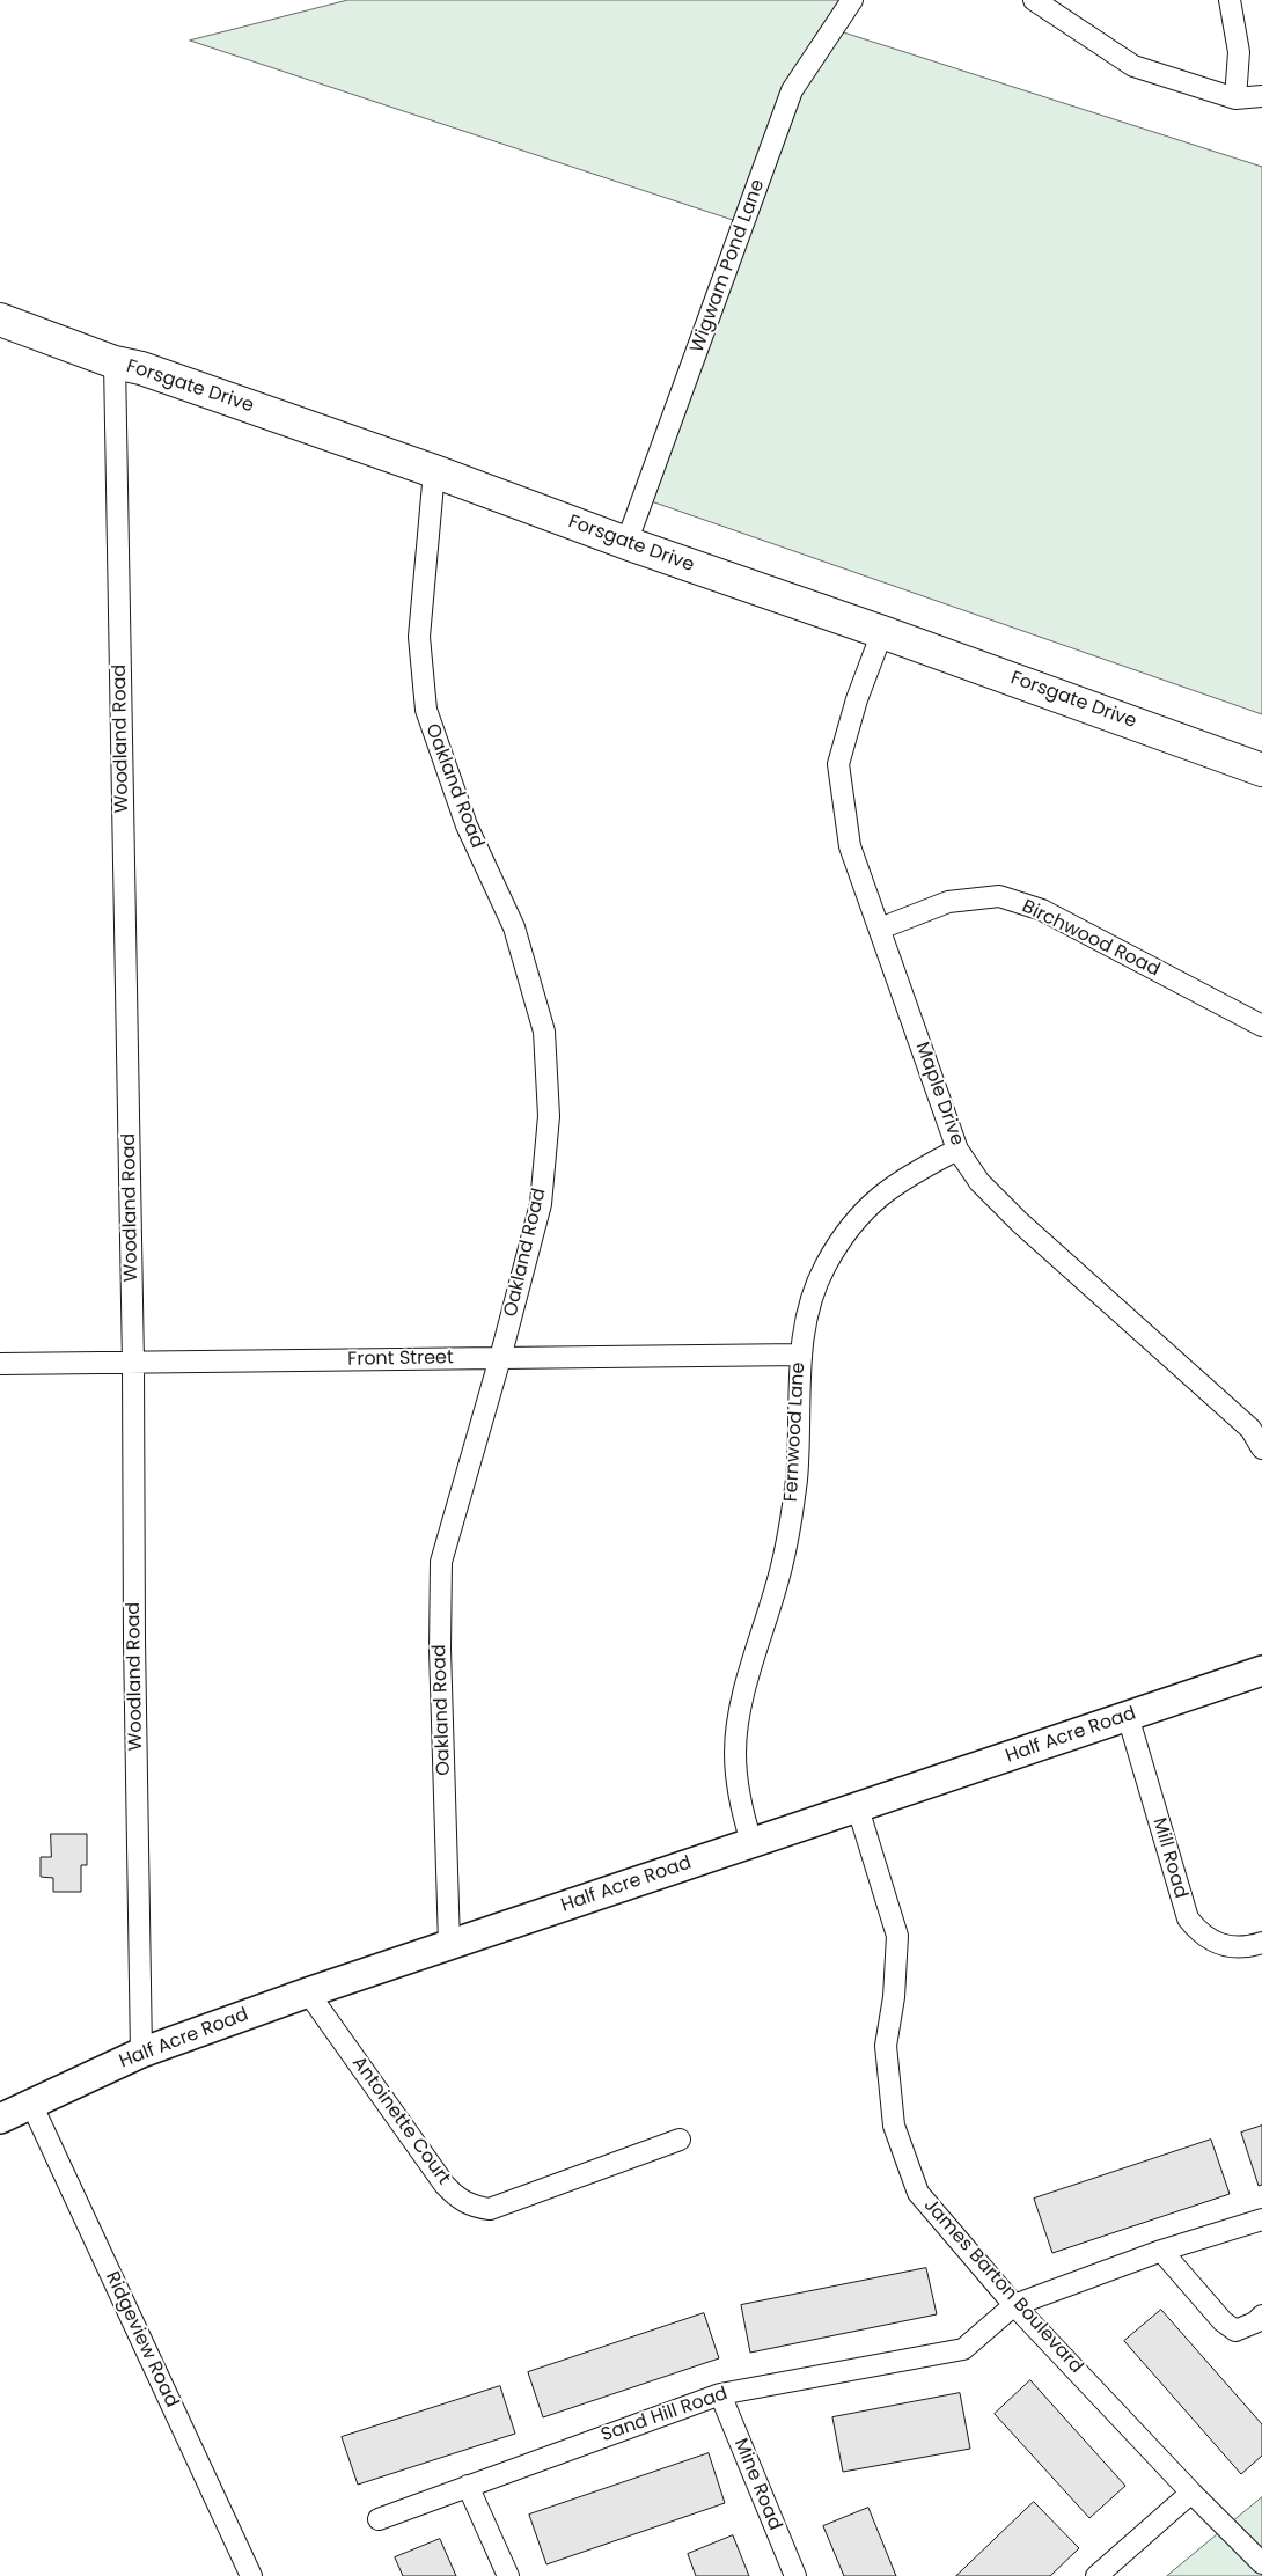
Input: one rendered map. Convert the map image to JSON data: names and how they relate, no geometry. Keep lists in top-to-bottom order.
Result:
{
  "streets": {
    "main road": ["Forsgate Drive"],
    "street": [
      "Wigwam Pond Lane",
      "Woodland Road",
      "Oakland Road",
      "Birchwood Road",
      "Maple Drive",
      "Front Street",
      "Fernwood Lane",
      "Half Acre Road",
      "Mill Road",
      "Antoinette Court",
      "James Barton Boulevard",
      "Ridgeview Road",
      "Sand Hill Road",
      "Mine Road"
    ]
  },
  "crossings": [
    ["Wigwam Pond Lane", "Forsgate Drive"],
    ["Forsgate Drive", "Woodland Road"],
    ["Forsgate Drive", "Oakland Road"],
    ["Forsgate Drive", "Maple Drive"],
    ["Woodland Road", "Front Street"],
    ["Woodland Road", "Half Acre Road"],
    ["Oakland Road", "Front Street"],
    ["Oakland Road", "Half Acre Road"],
    ["Birchwood Road", "Maple Drive"],
    ["Maple Drive", "Fernwood Lane"],
    ["Front Street", "Fernwood Lane"],
    ["Fernwood Lane", "Half Acre Road"],
    ["Half Acre Road", "Mill Road"],
    ["Half Acre Road", "Antoinette Court"],
    ["Half Acre Road", "James Barton Boulevard"],
    ["Half Acre Road", "Ridgeview Road"],
    ["James Barton Boulevard", "Sand Hill Road"],
    ["Sand Hill Road", "Mine Road"]
  ]
}
